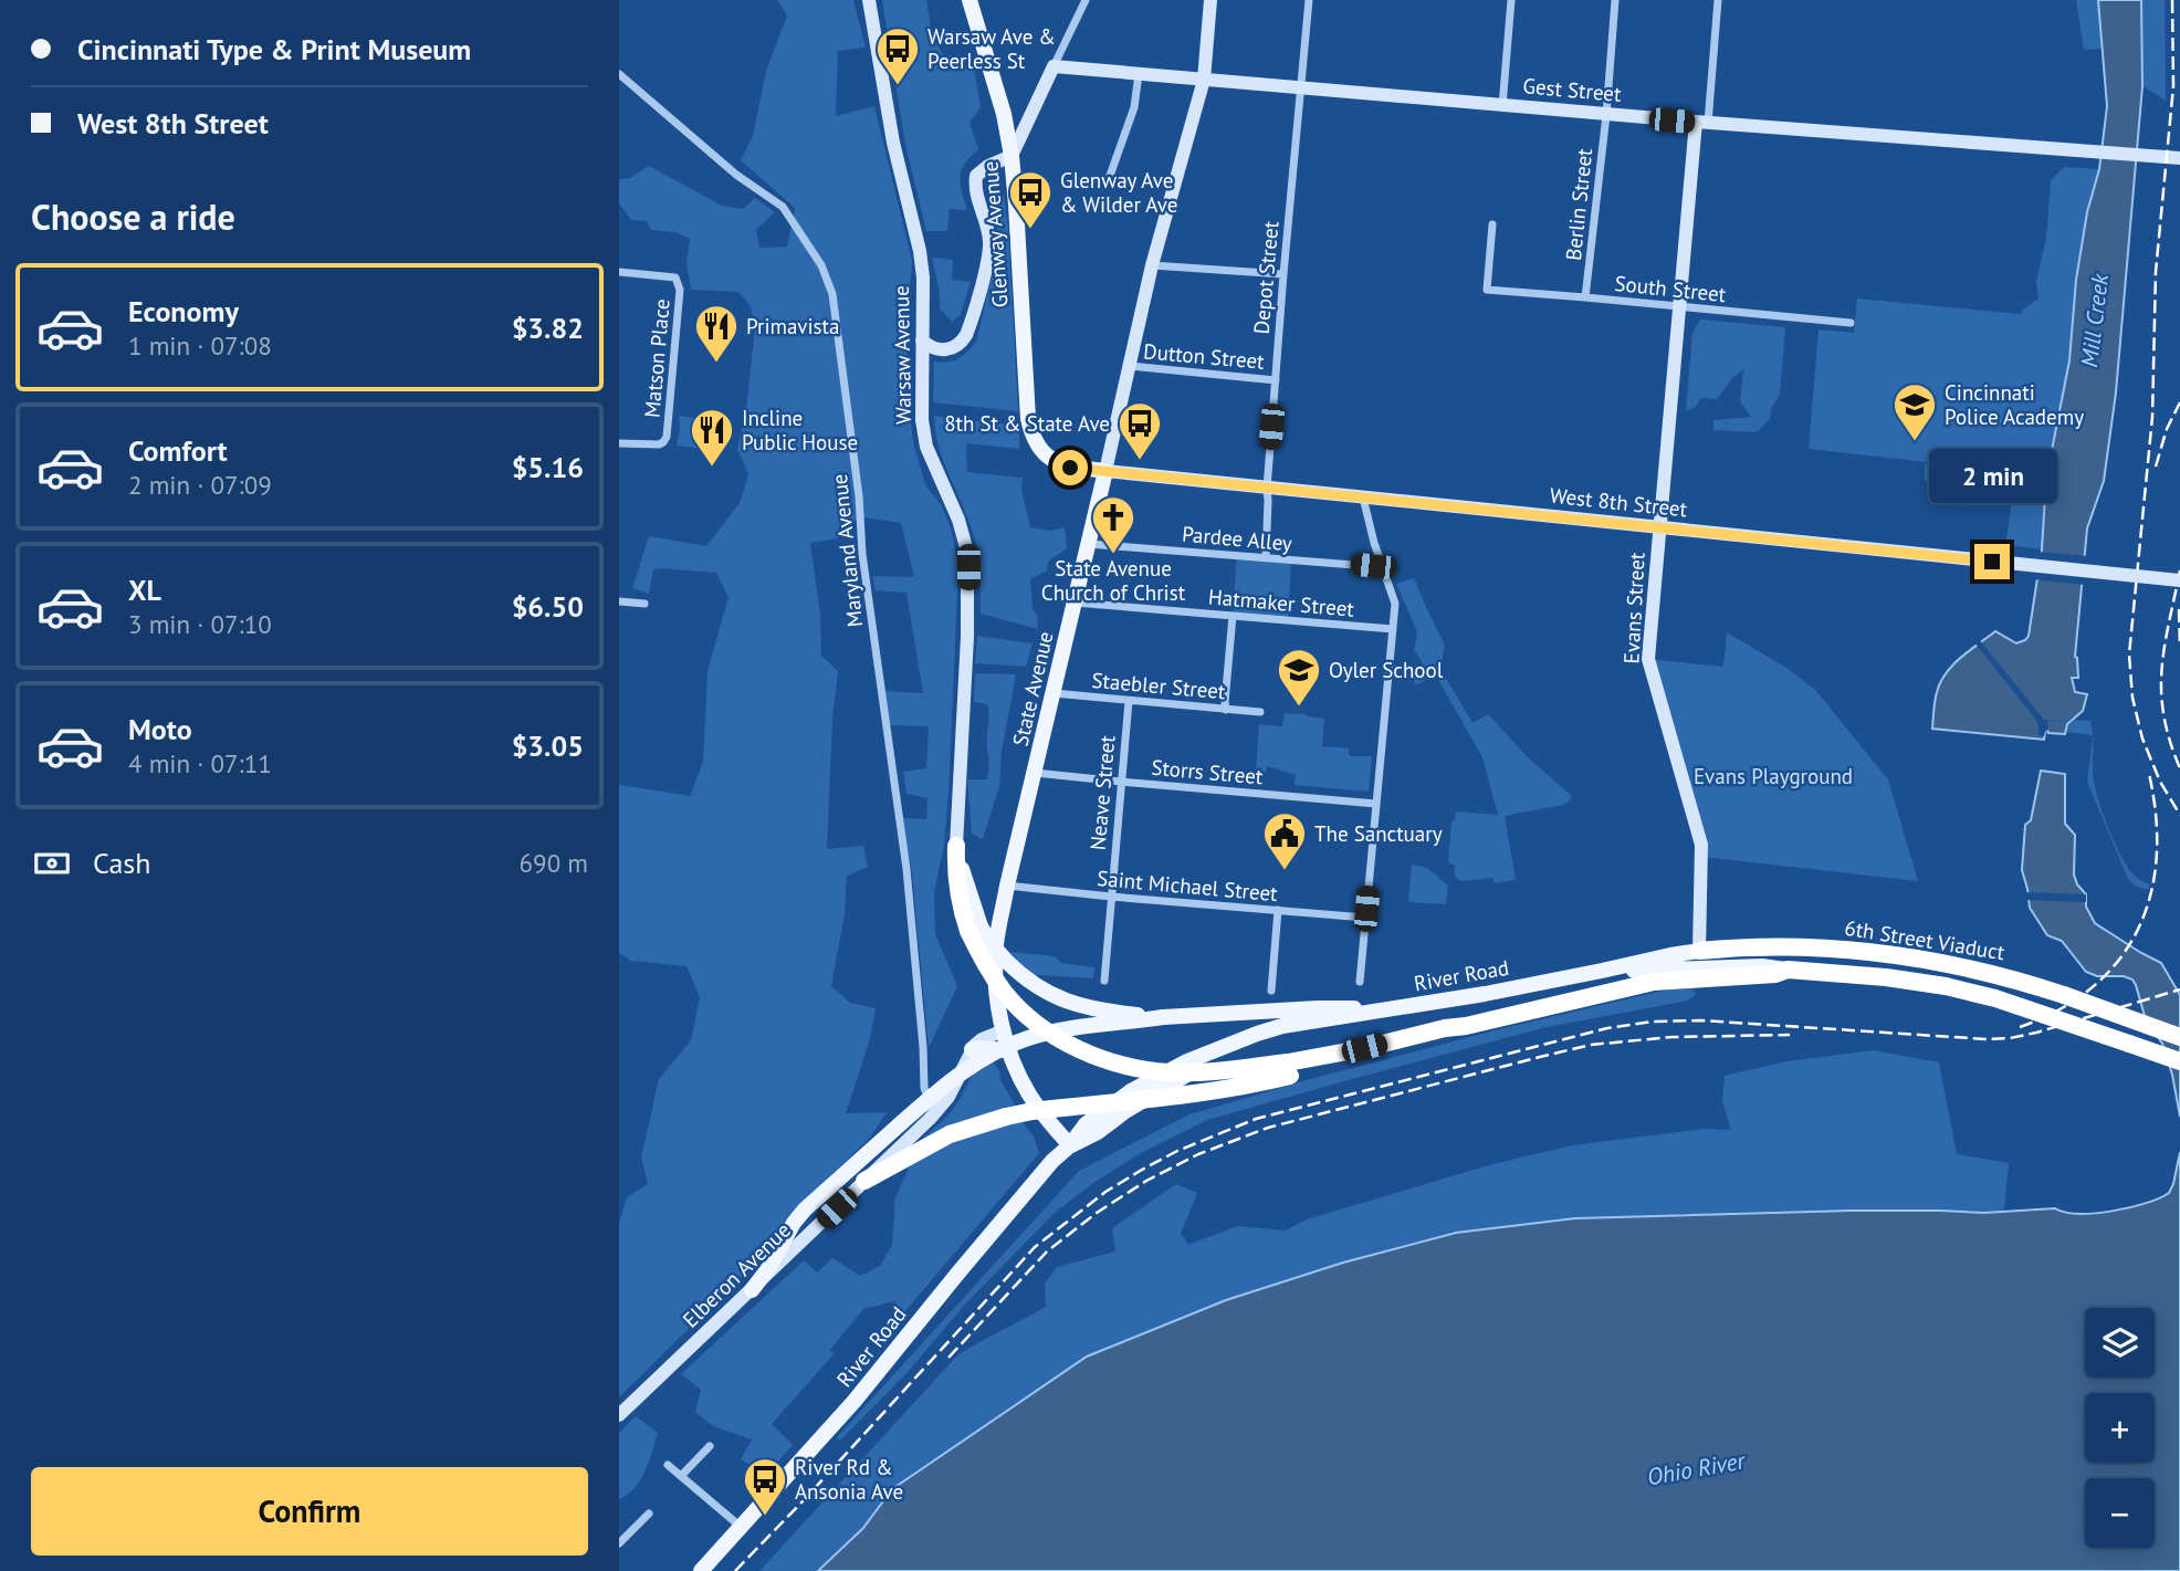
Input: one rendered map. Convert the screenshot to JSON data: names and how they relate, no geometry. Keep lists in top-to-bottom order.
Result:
{
  "streets": {
    "highway": ["6th Street Viaduct"],
    "main road": [
      "Gest Street",
      "Glenway Avenue",
      "Warsaw Avenue",
      "West 8th Street",
      "Evans Street",
      "State Avenue",
      "River Road",
      "Elberon Avenue"
    ],
    "street": [
      "Berlin Street",
      "Depot Street",
      "South Street",
      "Dutton Street",
      "Matson Place",
      "Pardee Alley",
      "Maryland Avenue",
      "Hatmaker Street",
      "Staebler Street",
      "Storrs Street",
      "Neave Street",
      "Saint Michael Street"
    ]
  },
  "crossings": [
    ["Gest Street", "Berlin Street"],
    ["Gest Street", "Depot Street"],
    ["Gest Street", "Evans Street"],
    ["Gest Street", "State Avenue"],
    ["Berlin Street", "South Street"],
    ["Glenway Avenue", "West 8th Street"],
    ["Depot Street", "Dutton Street"],
    ["Depot Street", "West 8th Street"],
    ["Depot Street", "Pardee Alley"],
    ["South Street", "Evans Street"],
    ["Dutton Street", "State Avenue"],
    ["West 8th Street", "State Avenue"],
    ["Pardee Alley", "State Avenue"],
    ["Maryland Avenue", "Elberon Avenue"],
    ["Hatmaker Street", "State Avenue"],
    ["Evans Street", "6th Street Viaduct"],
    ["Evans Street", "River Road"],
    ["Staebler Street", "State Avenue"],
    ["Staebler Street", "Neave Street"],
    ["State Avenue", "Storrs Street"],
    ["State Avenue", "Saint Michael Street"],
    ["State Avenue", "River Road"],
    ["Storrs Street", "Neave Street"],
    ["Neave Street", "Saint Michael Street"],
    ["6th Street Viaduct", "River Road"]
  ],
  "water": ["Mill Creek", "Ohio River"],
  "parks": ["Evans Playground"],
  "places": {
    "bus stop": [
      "Warsaw Ave & Peerless St",
      "Glenway Ave & Wilder Ave",
      "8th St & State Ave",
      "River Rd & Ansonia Ave"
    ],
    "restaurant": ["Primavista", "Incline Public House"],
    "school or university": ["Cincinnati Police Academy", "Oyler School"],
    "church": ["State Avenue Church of Christ"],
    "public building": ["The Sanctuary"]
  },
  "page": {
    "banner": ["Cincinnati Type & Print Museum", "West 8th Street"],
    "heading": "Choose a ride",
    "list": [
      {
        "name": "Economy",
        "note": "1 min · 07:08",
        "value": "$3.82"
      },
      {
        "name": "Comfort",
        "note": "2 min · 07:09",
        "value": "$5.16"
      },
      {
        "name": "XL",
        "note": "3 min · 07:10",
        "value": "$6.50"
      },
      {
        "name": "Moto",
        "note": "4 min · 07:11",
        "value": "$3.05"
      }
    ],
    "bubble": "2 min",
    "pay": ["Cash", "690 m"],
    "map_buttons": ["+", "−"],
    "buttons": "Confirm"
  }
}
